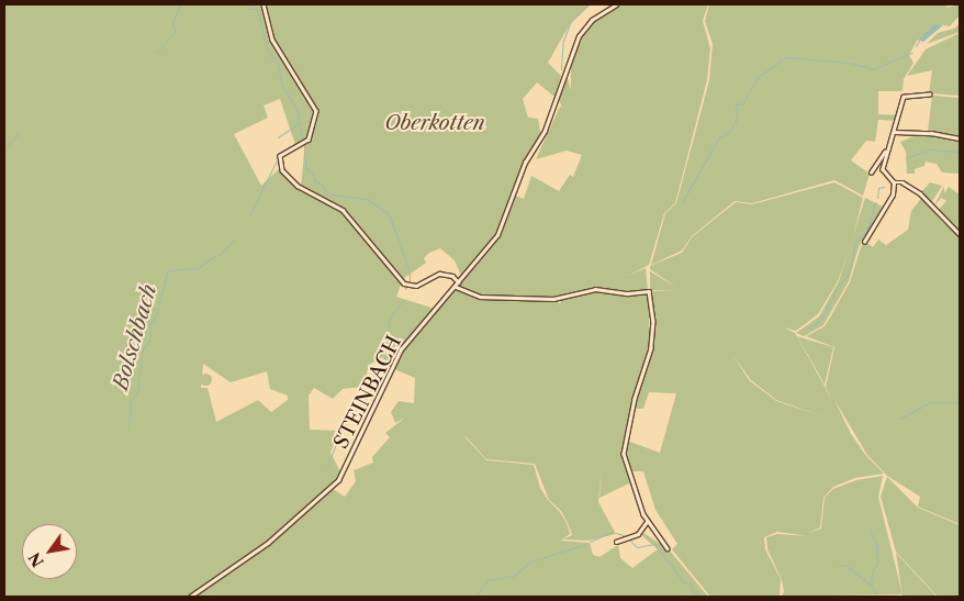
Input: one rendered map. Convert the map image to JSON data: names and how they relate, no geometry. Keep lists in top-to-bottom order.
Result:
{
  "streets": {
    "street": ["STEINBACH"]
  },
  "water": ["Bolschbach"],
  "parks": ["Oberkotten"],
  "north": "bottom left"
}
